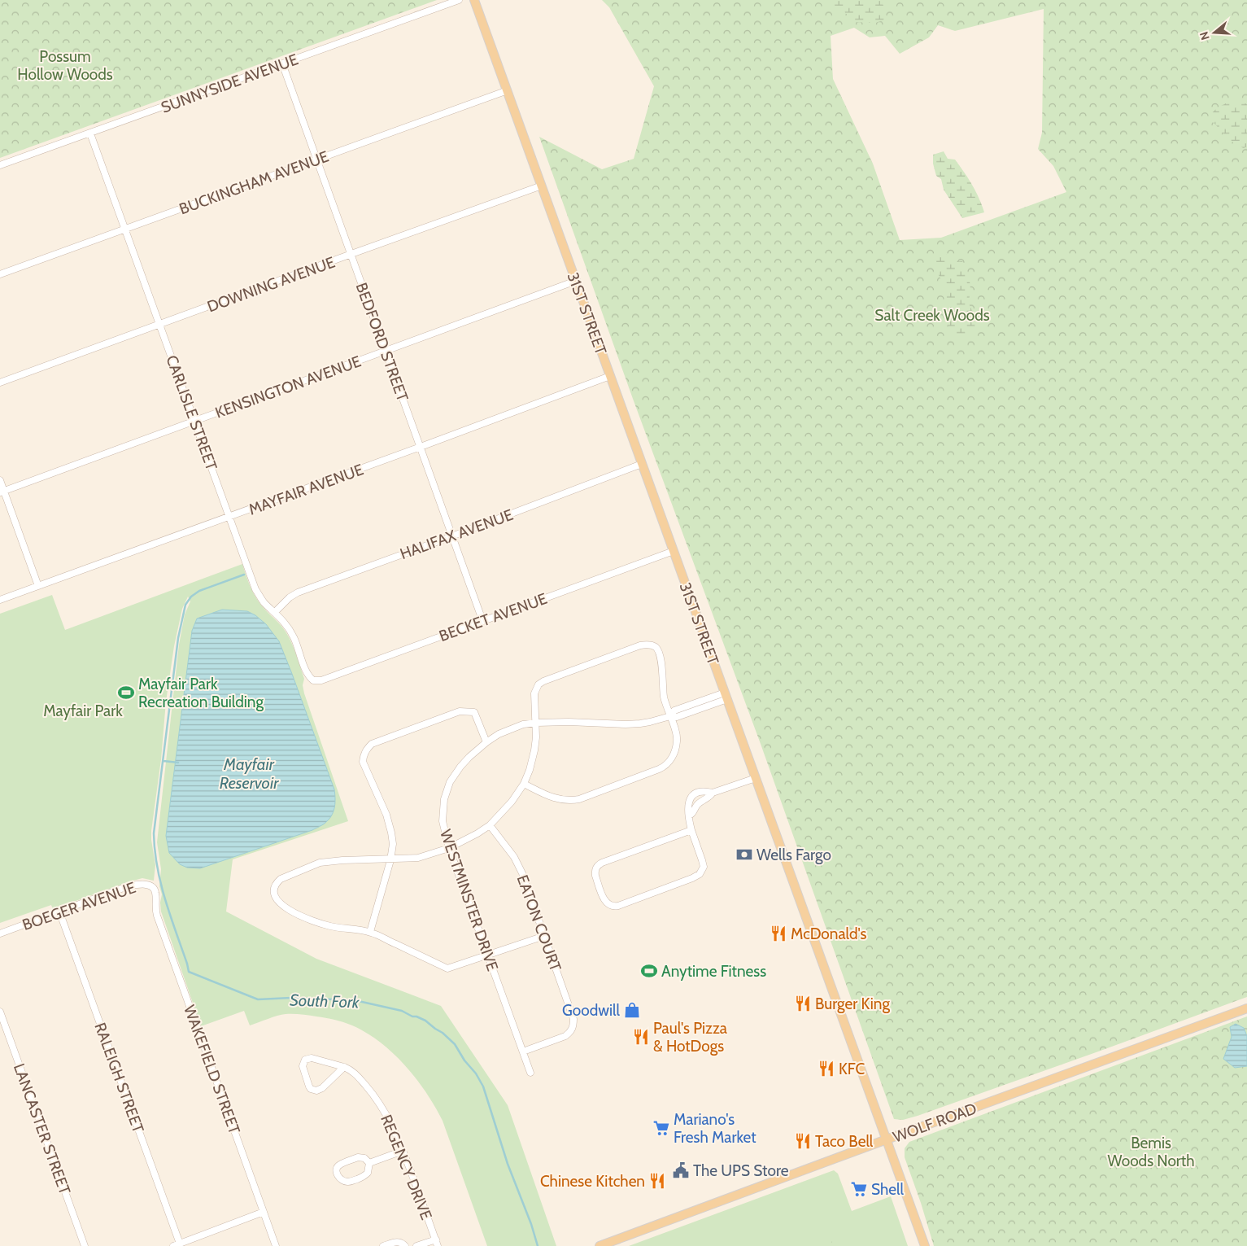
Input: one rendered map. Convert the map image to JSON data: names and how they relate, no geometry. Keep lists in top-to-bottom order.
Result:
{
  "streets": {
    "main road": ["31ST STREET", "WOLF ROAD"],
    "street": [
      "SUNNYSIDE AVENUE",
      "BUCKINGHAM AVENUE",
      "DOWNING AVENUE",
      "BEDFORD STREET",
      "KENSINGTON AVENUE",
      "CARLISLE STREET",
      "MAYFAIR AVENUE",
      "HALIFAX AVENUE",
      "BECKET AVENUE",
      "WESTMINSTER DRIVE",
      "BOEGER AVENUE",
      "EATON COURT",
      "WAKEFIELD STREET",
      "RALEIGH STREET",
      "LANCASTER STREET",
      "REGENCY DRIVE"
    ]
  },
  "crossings": [
    ["SUNNYSIDE AVENUE", "BEDFORD STREET"],
    ["SUNNYSIDE AVENUE", "CARLISLE STREET"],
    ["BUCKINGHAM AVENUE", "31ST STREET"],
    ["BUCKINGHAM AVENUE", "BEDFORD STREET"],
    ["BUCKINGHAM AVENUE", "CARLISLE STREET"],
    ["DOWNING AVENUE", "31ST STREET"],
    ["DOWNING AVENUE", "BEDFORD STREET"],
    ["DOWNING AVENUE", "CARLISLE STREET"],
    ["31ST STREET", "KENSINGTON AVENUE"],
    ["31ST STREET", "MAYFAIR AVENUE"],
    ["31ST STREET", "HALIFAX AVENUE"],
    ["31ST STREET", "BECKET AVENUE"],
    ["31ST STREET", "WESTMINSTER DRIVE"],
    ["31ST STREET", "WOLF ROAD"],
    ["BEDFORD STREET", "KENSINGTON AVENUE"],
    ["BEDFORD STREET", "MAYFAIR AVENUE"],
    ["BEDFORD STREET", "HALIFAX AVENUE"],
    ["BEDFORD STREET", "BECKET AVENUE"],
    ["KENSINGTON AVENUE", "CARLISLE STREET"],
    ["CARLISLE STREET", "MAYFAIR AVENUE"],
    ["CARLISLE STREET", "HALIFAX AVENUE"],
    ["CARLISLE STREET", "BECKET AVENUE"],
    ["WESTMINSTER DRIVE", "EATON COURT"],
    ["BOEGER AVENUE", "WAKEFIELD STREET"],
    ["BOEGER AVENUE", "RALEIGH STREET"]
  ],
  "water": ["Mayfair Reservoir", "South Fork"],
  "parks": [
    "Possum Hollow Woods",
    "Salt Creek Woods",
    "Mayfair Park",
    "Bemis Woods North"
  ],
  "places": {
    "sports": ["Mayfair Park Recreation Building", "Anytime Fitness"],
    "bank": ["Wells Fargo"],
    "restaurant": [
      "McDonald's",
      "Burger King",
      "Paul's Pizza & HotDogs",
      "KFC",
      "Taco Bell",
      "Chinese Kitchen"
    ],
    "shop": ["Goodwill"],
    "supermarket": ["Mariano's Fresh Market", "Shell"],
    "public building": ["The UPS Store"]
  },
  "north": "left"
}
